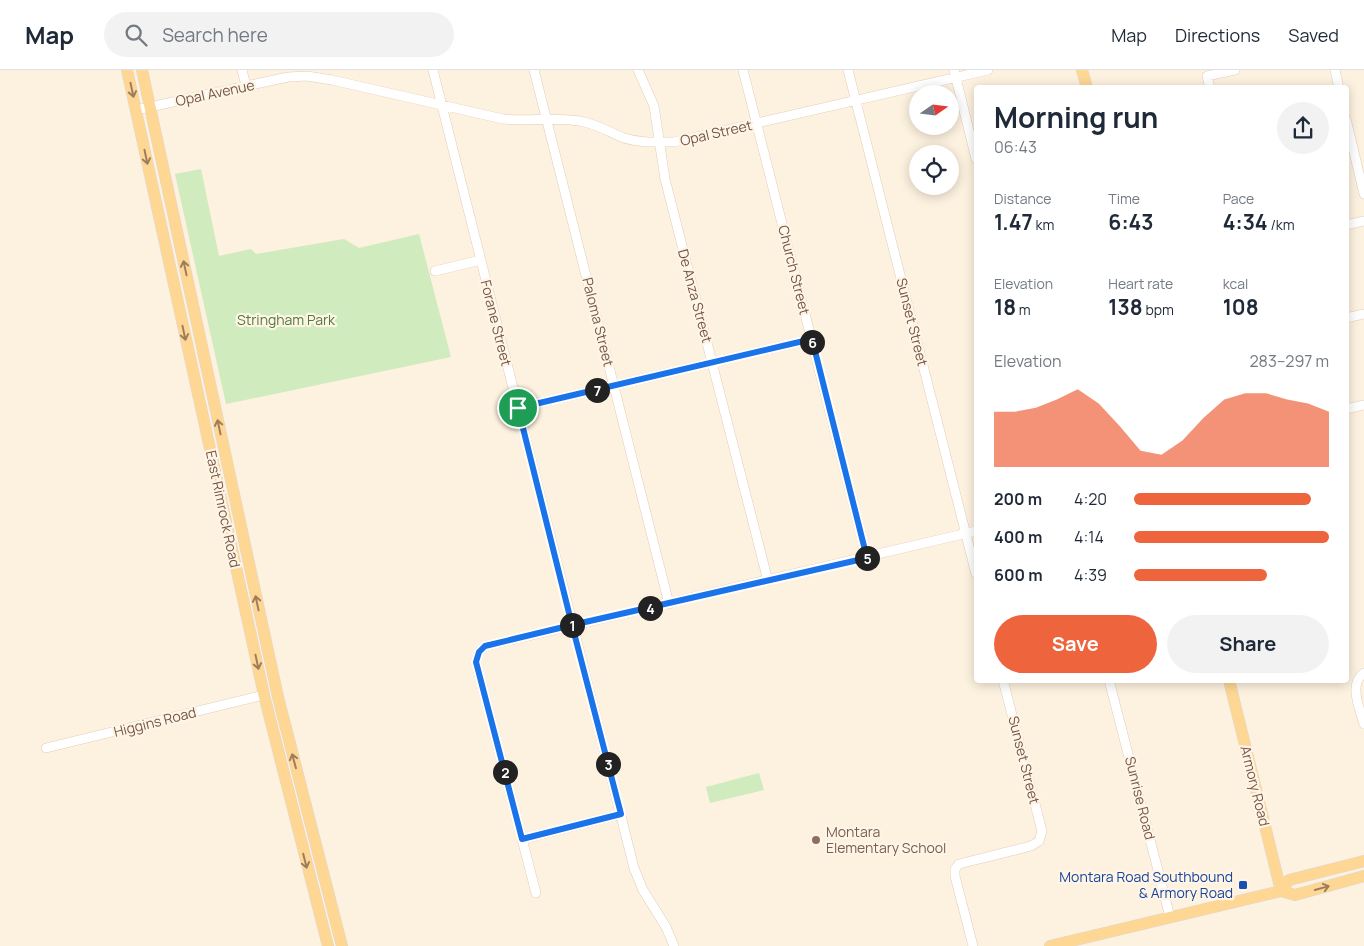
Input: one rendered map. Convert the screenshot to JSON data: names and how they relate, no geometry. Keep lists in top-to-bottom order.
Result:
{
  "streets": {
    "main road": ["East Rimrock Road", "Armory Road"],
    "street": [
      "Opal Avenue",
      "Opal Street",
      "Church Street",
      "De Anza Street",
      "Paloma Street",
      "Sunset Street",
      "Forane Street",
      "Higgins Road",
      "Sunrise Road"
    ]
  },
  "crossings": [
    ["Opal Avenue", "Opal Street"],
    ["Opal Avenue", "Forane Street"],
    ["Opal Avenue", "East Rimrock Road"],
    ["Opal Street", "Church Street"],
    ["Opal Street", "De Anza Street"],
    ["Opal Street", "Paloma Street"],
    ["Opal Street", "Sunset Street"],
    ["Opal Street", "Forane Street"],
    ["East Rimrock Road", "Higgins Road"]
  ],
  "parks": ["Stringham Park"],
  "places": {
    "other": ["Montara Elementary School"],
    "transit": ["Montara Road Southbound & Armory Road"]
  },
  "north": "right",
  "page": {
    "header": "Map",
    "search": "Search here",
    "nav": ["Map", "Directions", "Saved"],
    "heading": ["Morning run", "06:43"],
    "stats": [
      ["Distance", "1.47 km"],
      ["Time", "6:43"],
      ["Pace", "4:34 /km"],
      ["Elevation", "18 m"],
      ["Heart rate", "138 bpm"],
      ["kcal", "108"]
    ],
    "pins": [
      "6",
      "7",
      "5",
      "4",
      "1",
      "3",
      "2"
    ],
    "chart": ["Elevation", "283–297 m"],
    "list": [
      {
        "name": "200 m",
        "note": "4:20"
      },
      {
        "name": "400 m",
        "note": "4:14"
      },
      {
        "name": "600 m",
        "note": "4:39"
      }
    ],
    "buttons": ["Save", "Share"]
  }
}
